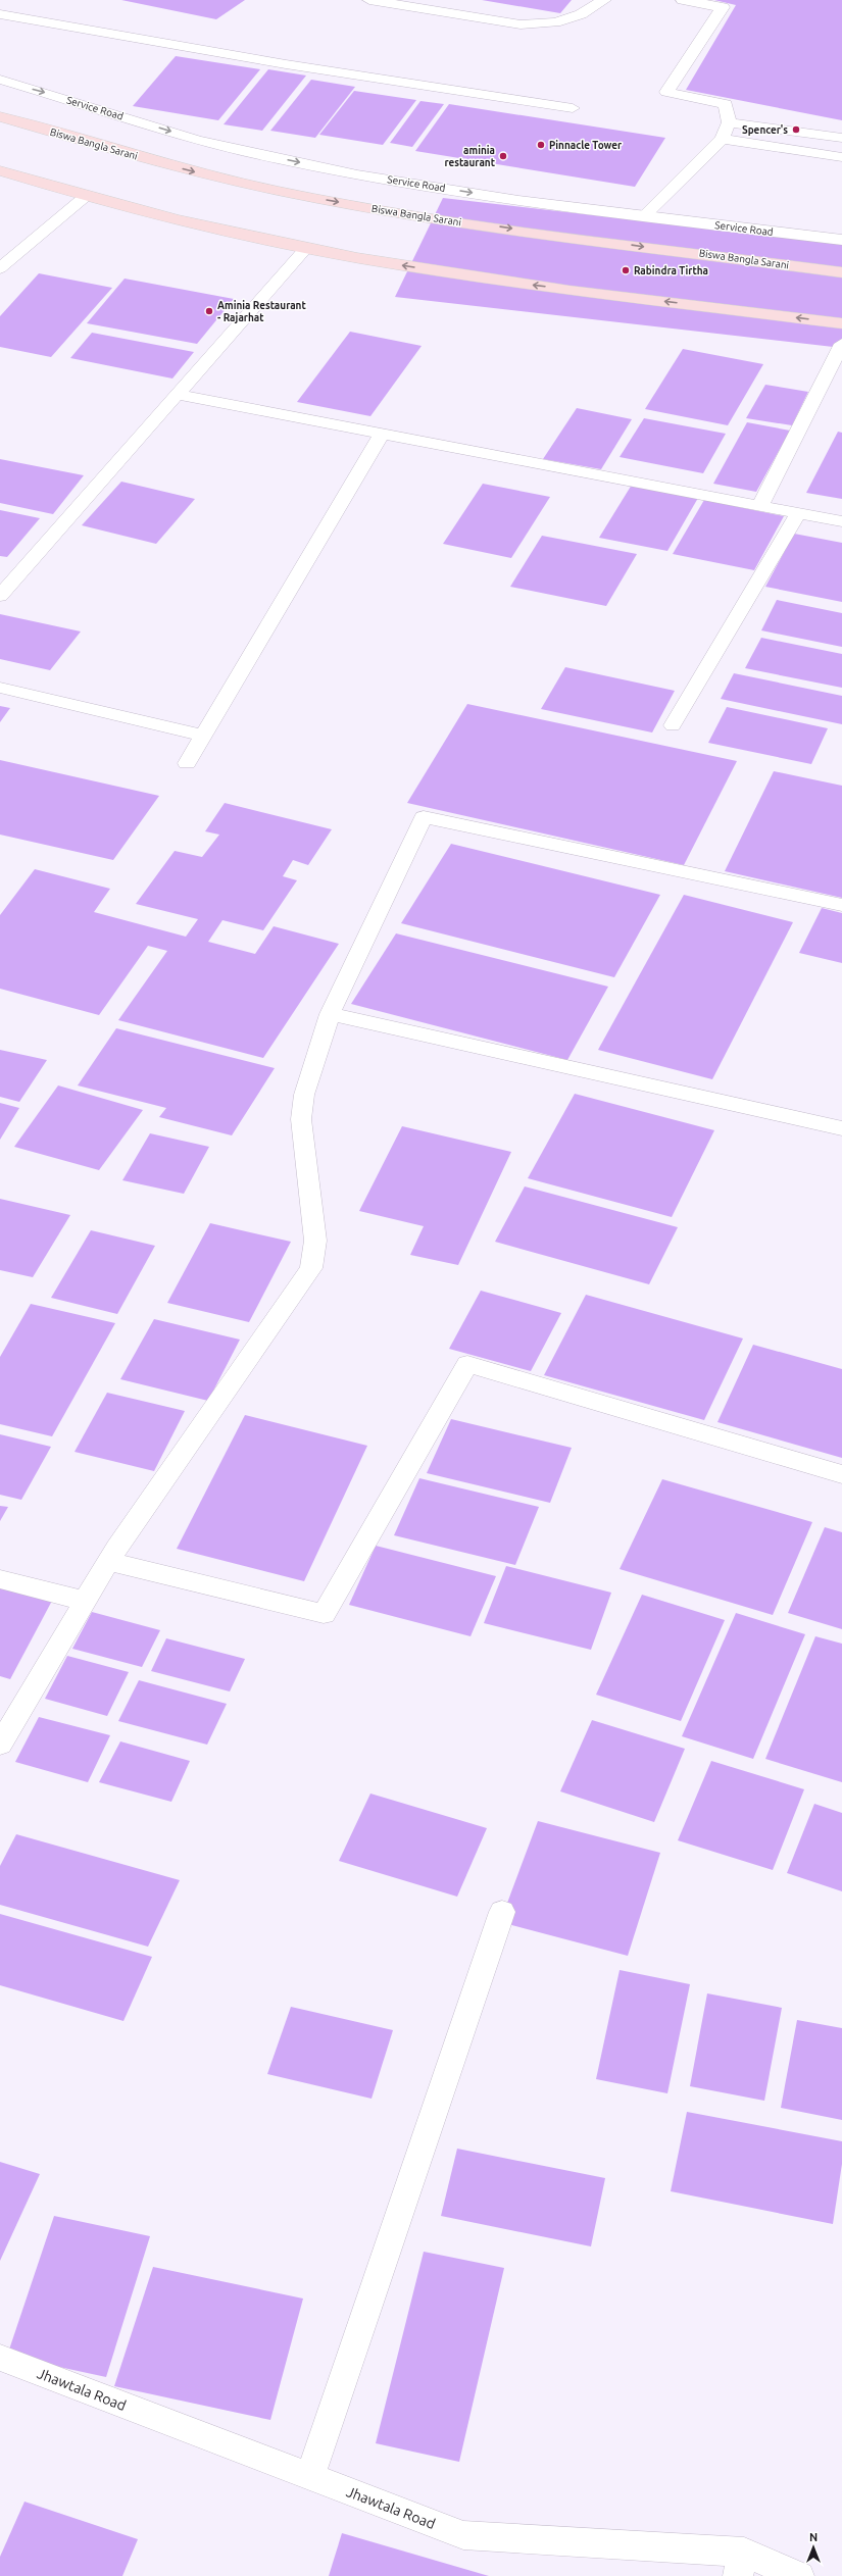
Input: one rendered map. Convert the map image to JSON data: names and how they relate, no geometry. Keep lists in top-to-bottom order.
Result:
{
  "streets": {
    "main road": ["Biswa Bangla Sarani"],
    "street": ["Service Road", "Jhawtala Road"]
  },
  "places": [
    "Spencer's",
    "Pinnacle Tower",
    "aminia restaurant",
    "Rabindra Tirtha",
    "Aminia Restaurant - Rajarhat"
  ],
  "north": "top"
}
